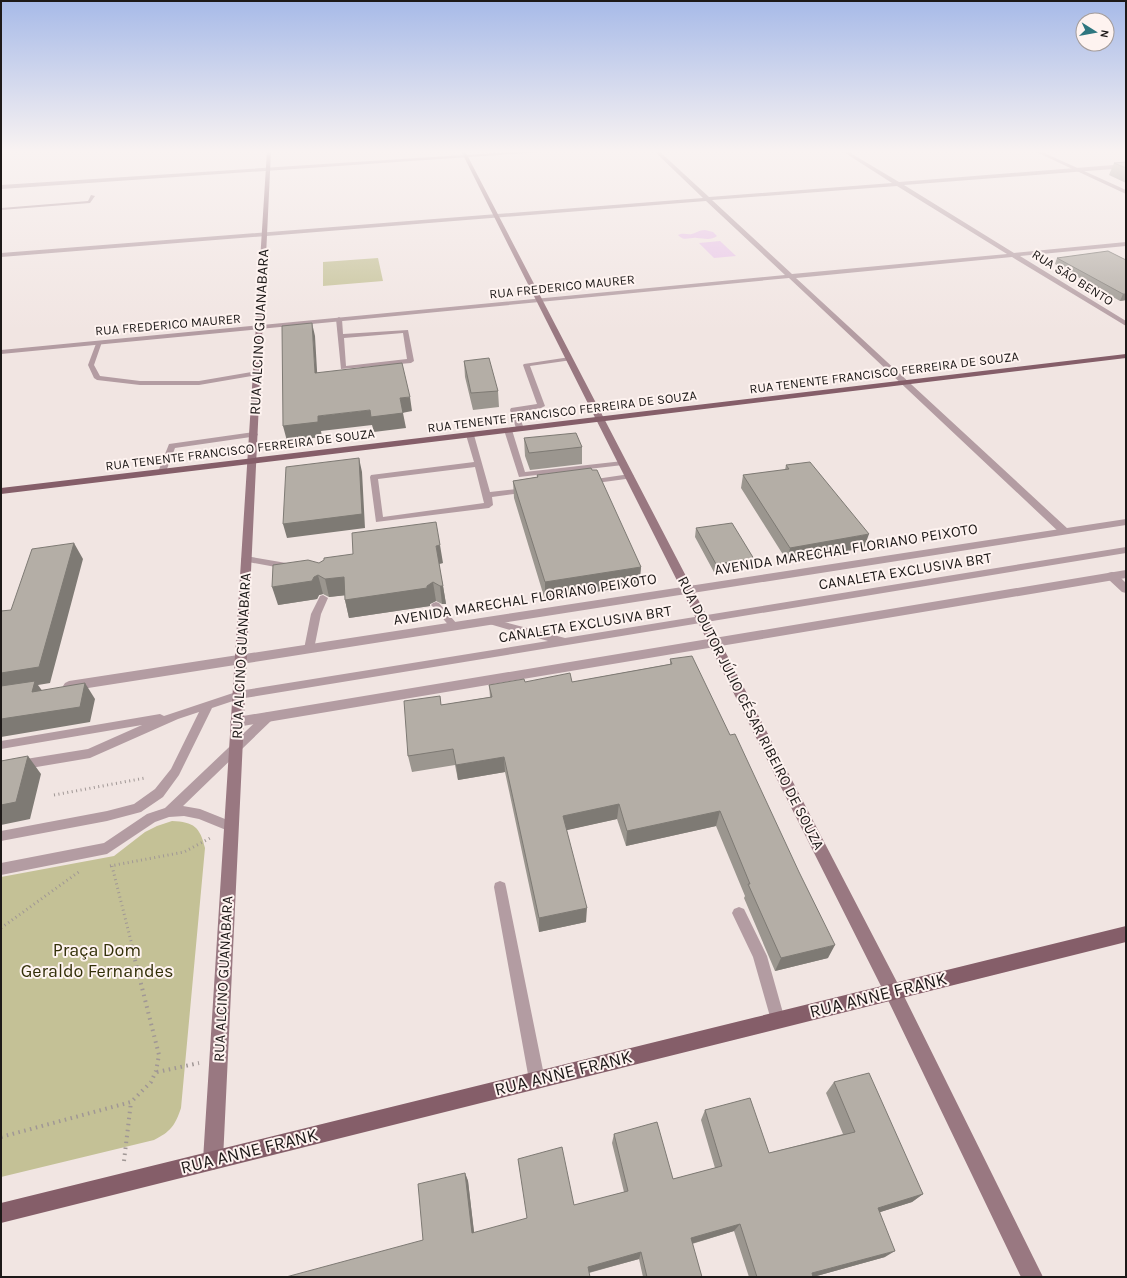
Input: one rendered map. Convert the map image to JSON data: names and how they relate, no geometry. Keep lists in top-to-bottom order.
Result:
{
  "streets": {
    "main road": [
      "RUA ALCINO GUANABARA",
      "RUA TENENTE FRANCISCO FERREIRA DE SOUZA",
      "RUA DOUTOR JÚLIO CÉSAR RIBEIRO DE SOUZA",
      "RUA ANNE FRANK"
    ],
    "street": ["RUA SÃO BENTO", "RUA FREDERICO MAURER", "AVENIDA MARECHAL FLORIANO PEIXOTO"],
    "lane": ["CANALETA EXCLUSIVA BRT"]
  },
  "crossings": [
    ["RUA SÃO BENTO", "RUA FREDERICO MAURER"],
    ["RUA FREDERICO MAURER", "RUA ALCINO GUANABARA"],
    ["RUA FREDERICO MAURER", "RUA DOUTOR JÚLIO CÉSAR RIBEIRO DE SOUZA"],
    ["RUA ALCINO GUANABARA", "RUA TENENTE FRANCISCO FERREIRA DE SOUZA"],
    ["RUA ALCINO GUANABARA", "AVENIDA MARECHAL FLORIANO PEIXOTO"],
    ["RUA ALCINO GUANABARA", "CANALETA EXCLUSIVA BRT"],
    ["RUA ALCINO GUANABARA", "RUA ANNE FRANK"],
    ["RUA TENENTE FRANCISCO FERREIRA DE SOUZA", "RUA DOUTOR JÚLIO CÉSAR RIBEIRO DE SOUZA"],
    ["AVENIDA MARECHAL FLORIANO PEIXOTO", "RUA DOUTOR JÚLIO CÉSAR RIBEIRO DE SOUZA"],
    ["CANALETA EXCLUSIVA BRT", "RUA DOUTOR JÚLIO CÉSAR RIBEIRO DE SOUZA"],
    ["RUA DOUTOR JÚLIO CÉSAR RIBEIRO DE SOUZA", "RUA ANNE FRANK"]
  ],
  "parks": ["Praça Dom Geraldo Fernandes"],
  "north": "right"
}
